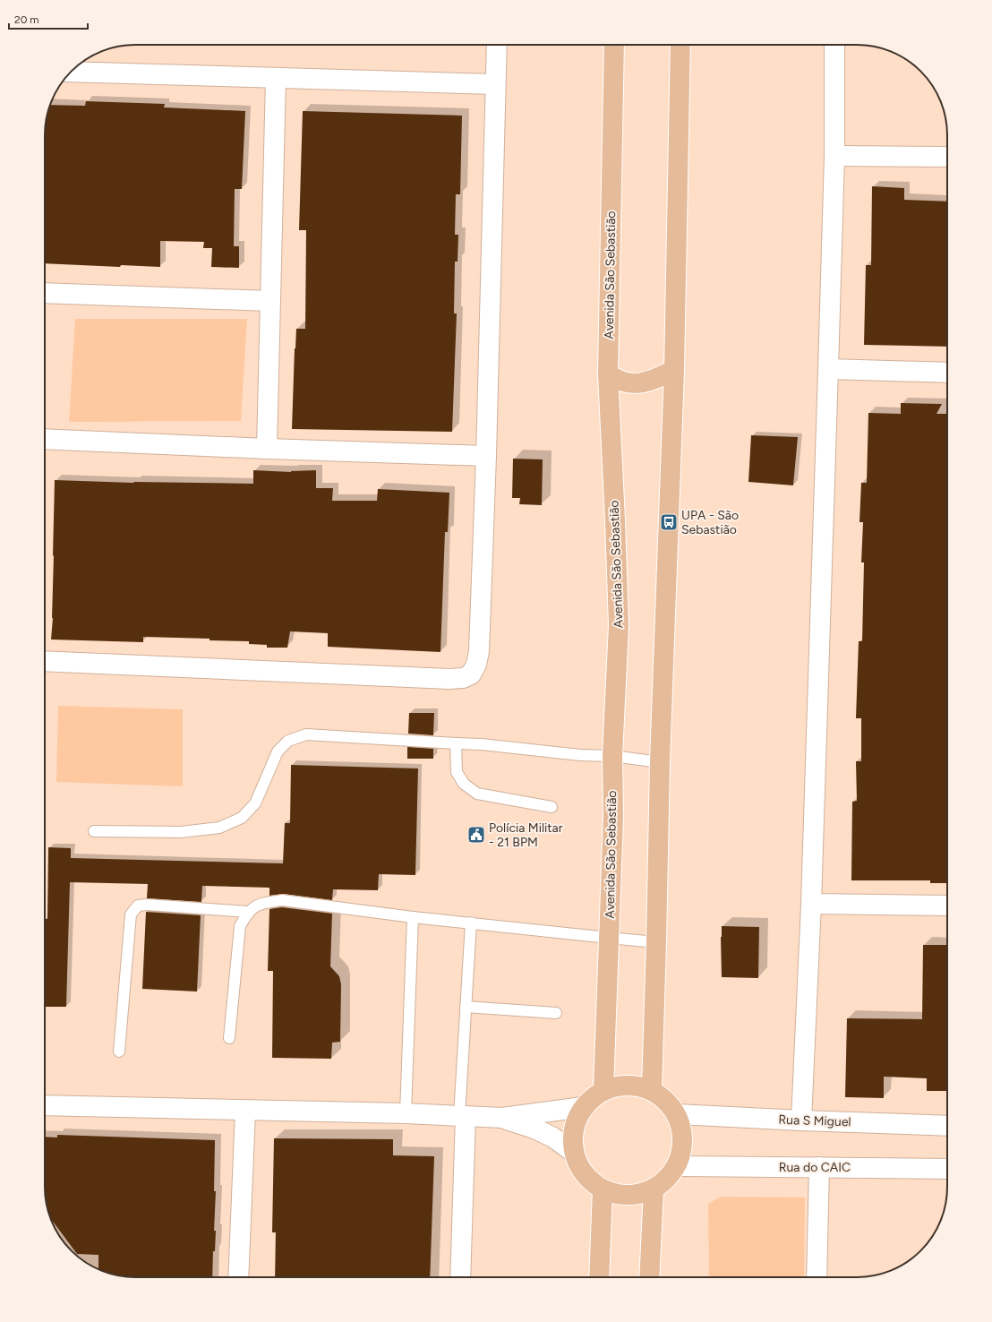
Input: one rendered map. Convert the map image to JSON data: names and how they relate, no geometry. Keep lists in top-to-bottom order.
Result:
{
  "streets": {
    "main road": ["Avenida São Sebastião"],
    "street": ["Rua S Miguel", "Rua do CAIC"]
  },
  "crossings": [
    ["Avenida São Sebastião", "Rua S Miguel"],
    ["Avenida São Sebastião", "Rua do CAIC"],
    ["Rua S Miguel", "Rua do CAIC"]
  ],
  "places": {
    "bus stop": ["UPA - São Sebastião"],
    "public building": ["Polícia Militar - 21 BPM"]
  },
  "scale_bar": "20 m"
}
